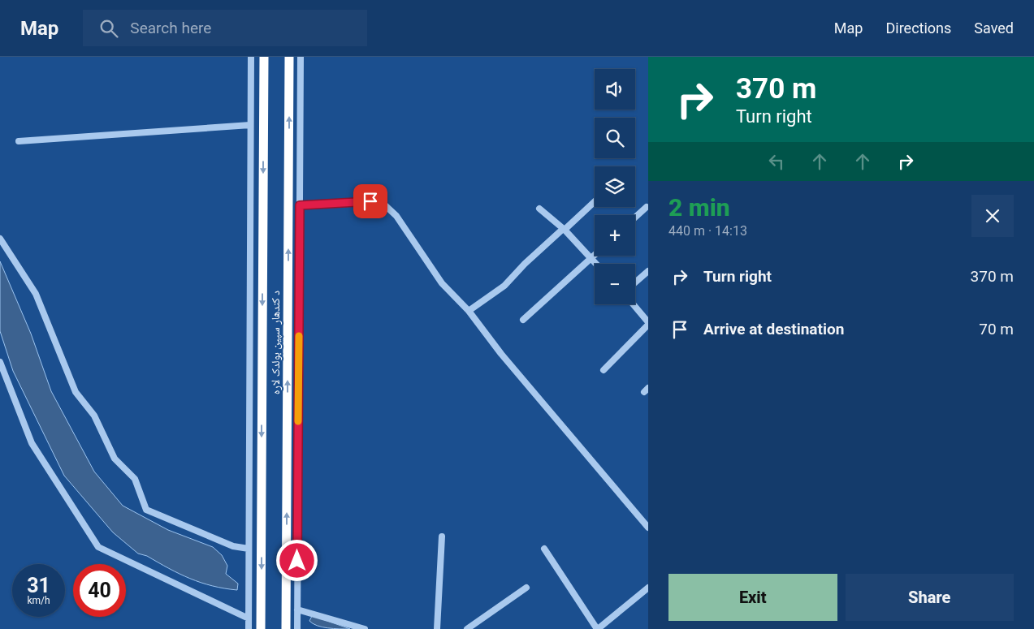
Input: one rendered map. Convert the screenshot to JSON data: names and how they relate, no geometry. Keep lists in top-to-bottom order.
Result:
{
  "streets": {
    "highway": ["د کندهار سپین بولدک لاره"]
  },
  "page": {
    "header": "Map",
    "search": "Search here",
    "nav": ["Map", "Directions", "Saved"],
    "turn": ["370 m", "Turn right"],
    "map_buttons": ["+", "−"],
    "heading": ["2 min", "440 m · 14:13"],
    "list": [
      {
        "name": "Turn right",
        "value": "370 m"
      },
      {
        "name": "Arrive at destination",
        "value": "70 m"
      }
    ],
    "speed": "31 km/h",
    "limit": "40",
    "buttons": ["Exit", "Share"]
  }
}
